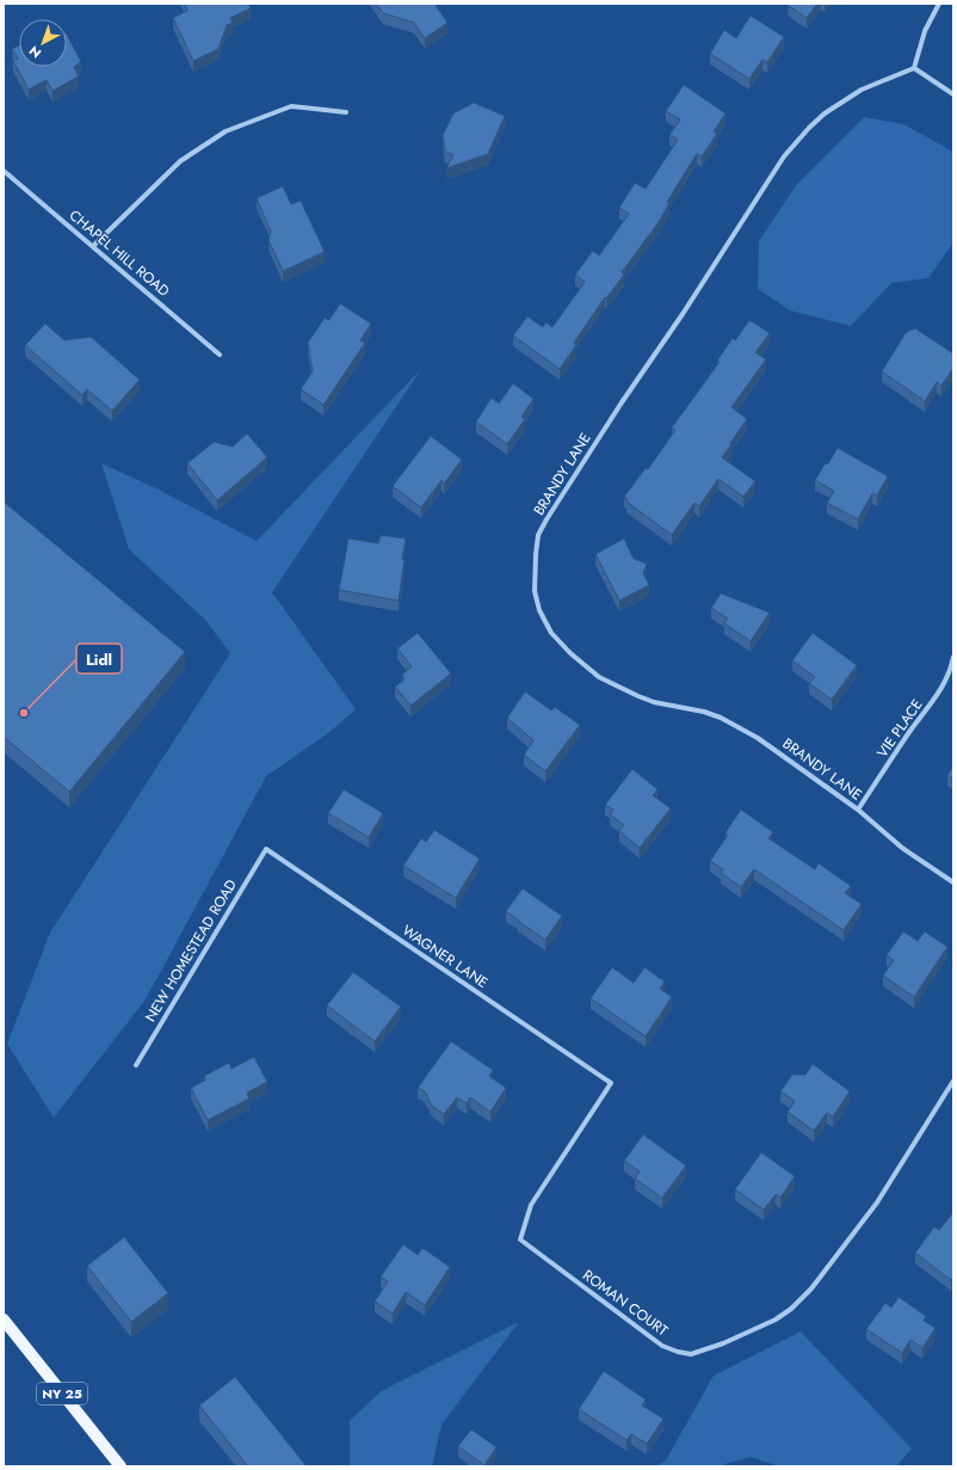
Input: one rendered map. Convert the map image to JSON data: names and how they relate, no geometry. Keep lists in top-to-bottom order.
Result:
{
  "streets": {
    "main road": ["NY 25"],
    "street": [
      "CHAPEL HILL ROAD",
      "BRANDY LANE",
      "VIE PLACE",
      "NEW HOMESTEAD ROAD",
      "WAGNER LANE",
      "ROMAN COURT"
    ]
  },
  "crossings": [
    ["BRANDY LANE", "VIE PLACE"],
    ["NEW HOMESTEAD ROAD", "WAGNER LANE"],
    ["WAGNER LANE", "ROMAN COURT"]
  ],
  "places": ["Lidl"],
  "north": "bottom left"
}
